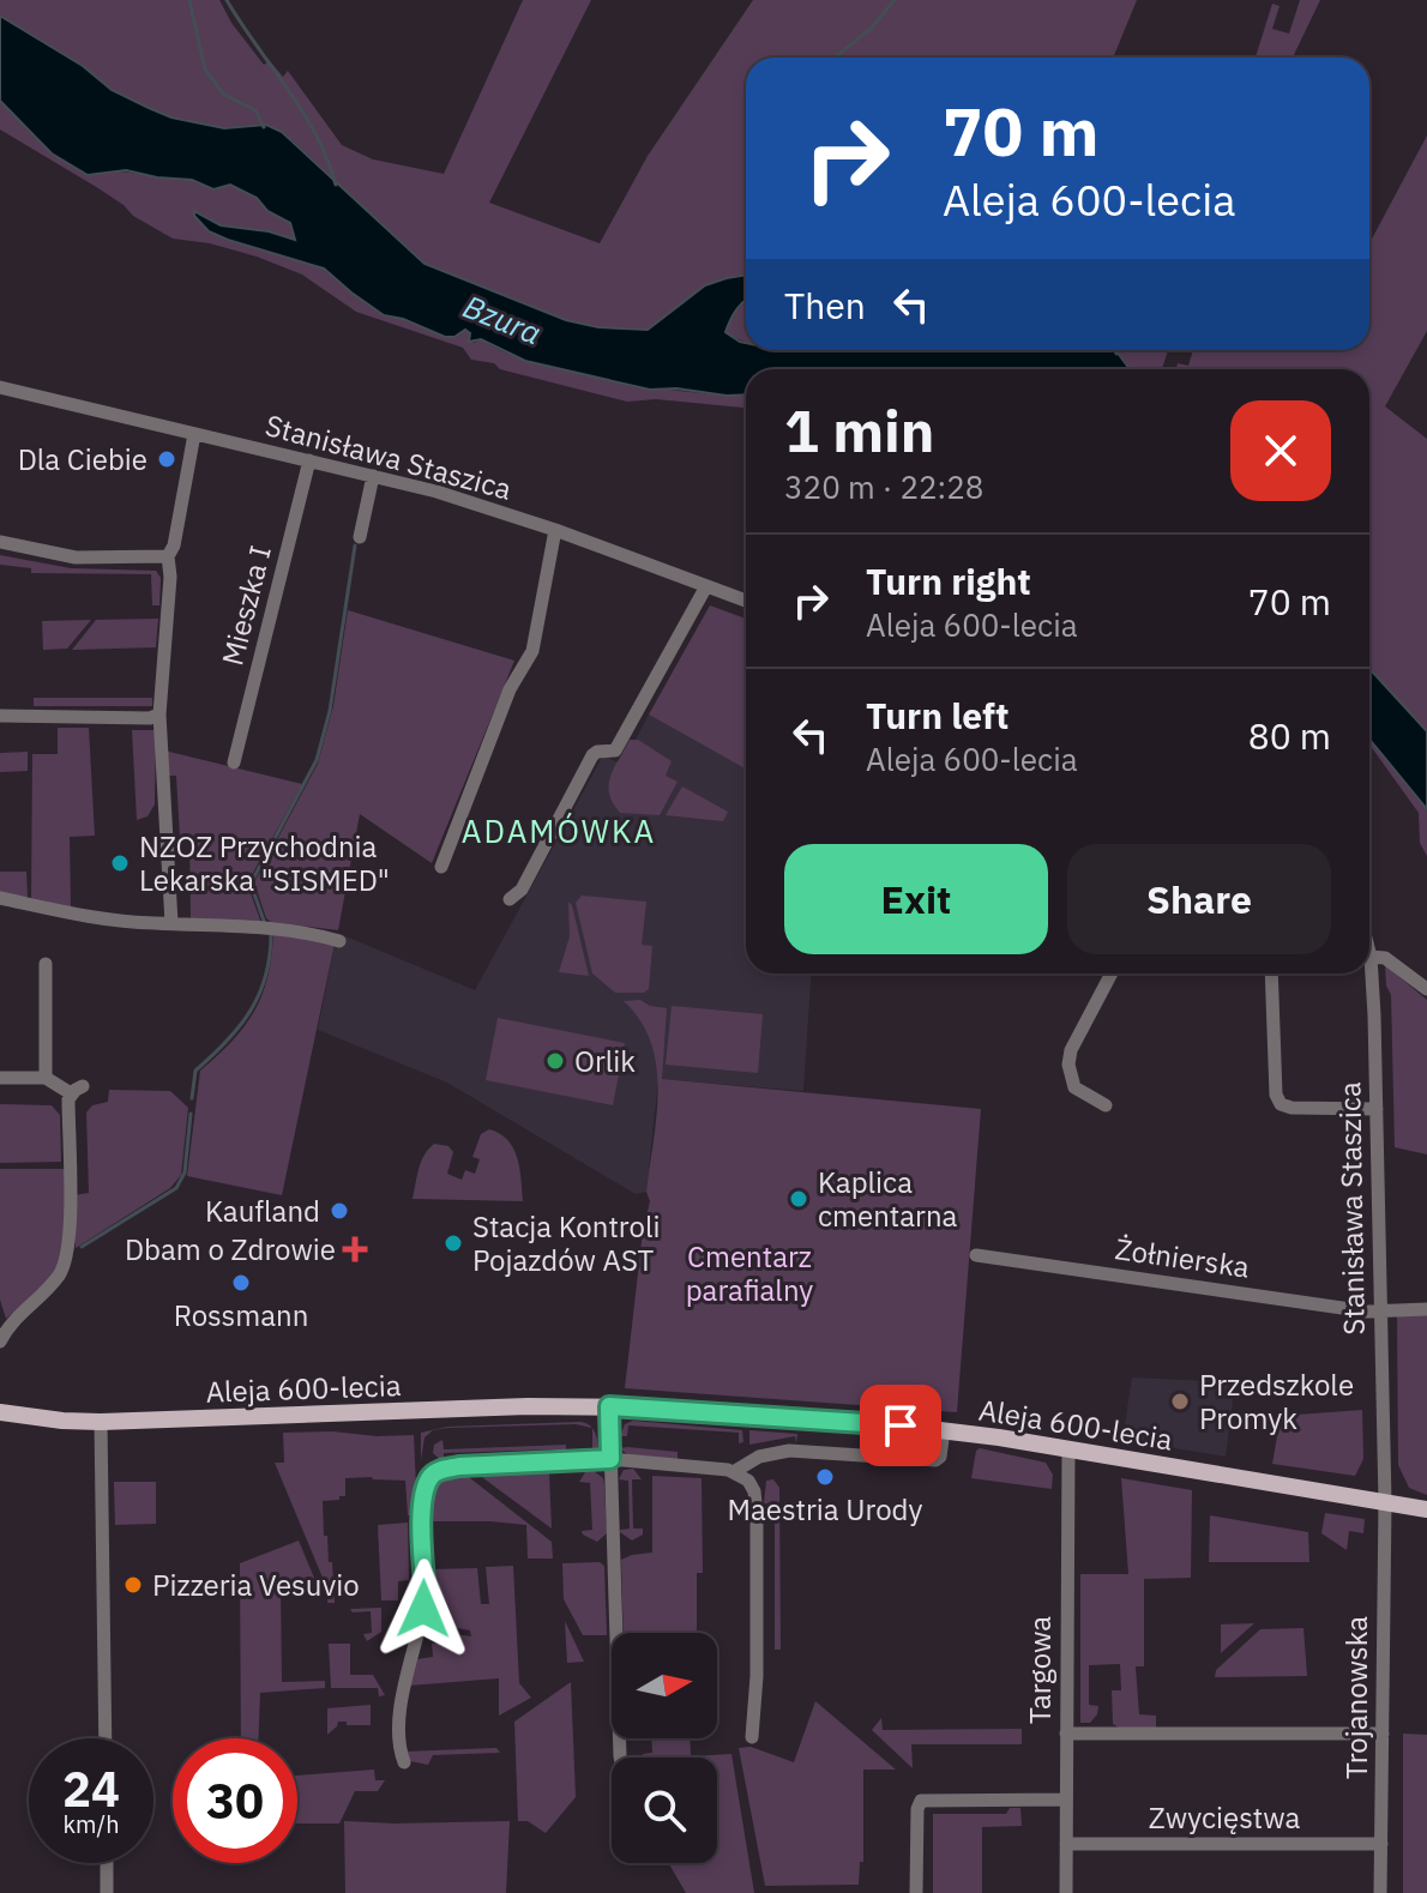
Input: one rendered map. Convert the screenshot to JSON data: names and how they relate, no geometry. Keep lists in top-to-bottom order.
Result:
{
  "streets": {
    "main road": ["Aleja 600-lecia"],
    "street": [
      "Stanisława Staszica",
      "Mieszka I",
      "Żołnierska",
      "Targowa",
      "Trojanowska",
      "Zwycięstwa"
    ]
  },
  "crossings": [
    ["Stanisława Staszica", "Mieszka I"],
    ["Stanisława Staszica", "Żołnierska"],
    ["Stanisława Staszica", "Aleja 600-lecia"],
    ["Stanisława Staszica", "Trojanowska"],
    ["Aleja 600-lecia", "Targowa"],
    ["Aleja 600-lecia", "Trojanowska"],
    ["Targowa", "Zwycięstwa"],
    ["Trojanowska", "Zwycięstwa"]
  ],
  "districts": ["ADAMÓWKA"],
  "water": ["Bzura"],
  "parks": ["Cmentarz parafialny"],
  "places": {
    "other": [
      "Dla Ciebie",
      "NZOZ Przychodnia Lekarska \"SISMED\"",
      "Orlik",
      "Kaplica cmentarna",
      "Kaufland",
      "Stacja Kontroli Pojazdów AST",
      "Rossmann",
      "Przedszkole Promyk",
      "Maestria Urody",
      "Pizzeria Vesuvio"
    ],
    "health": ["Dbam o Zdrowie"]
  },
  "north": "right",
  "page": {
    "turn": ["70 m", "Aleja 600-lecia"],
    "then": "Then",
    "heading": ["1 min", "320 m · 22:28"],
    "list": [
      {
        "name": "Turn right",
        "note": "Aleja 600-lecia",
        "value": "70 m"
      },
      {
        "name": "Turn left",
        "note": "Aleja 600-lecia",
        "value": "80 m"
      }
    ],
    "buttons": ["Exit", "Share"],
    "speed": "24 km/h",
    "limit": "30"
  }
}
